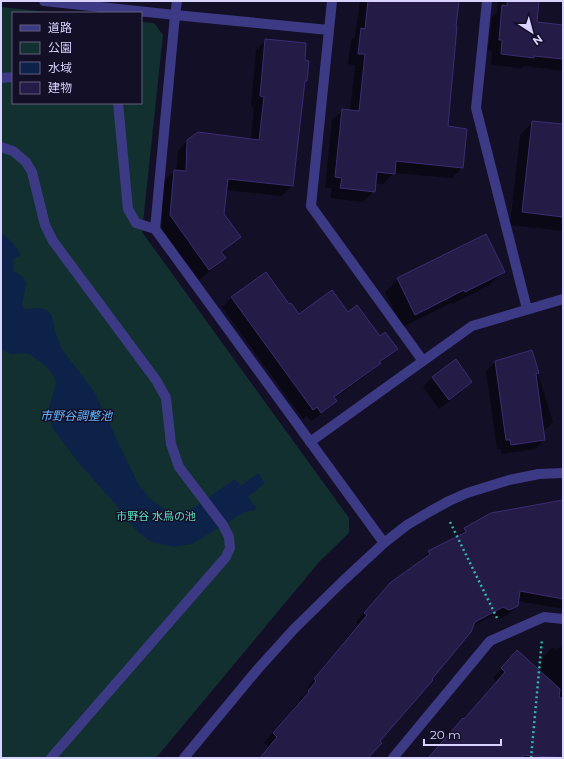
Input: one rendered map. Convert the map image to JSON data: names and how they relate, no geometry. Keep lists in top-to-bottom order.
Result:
{
  "water": ["市野谷調整池"],
  "parks": ["市野谷 水鳥の池"],
  "legend": [
    "道路",
    "公園",
    "水域",
    "建物"
  ],
  "scale_bar": "20 m",
  "north": "bottom right"
}
